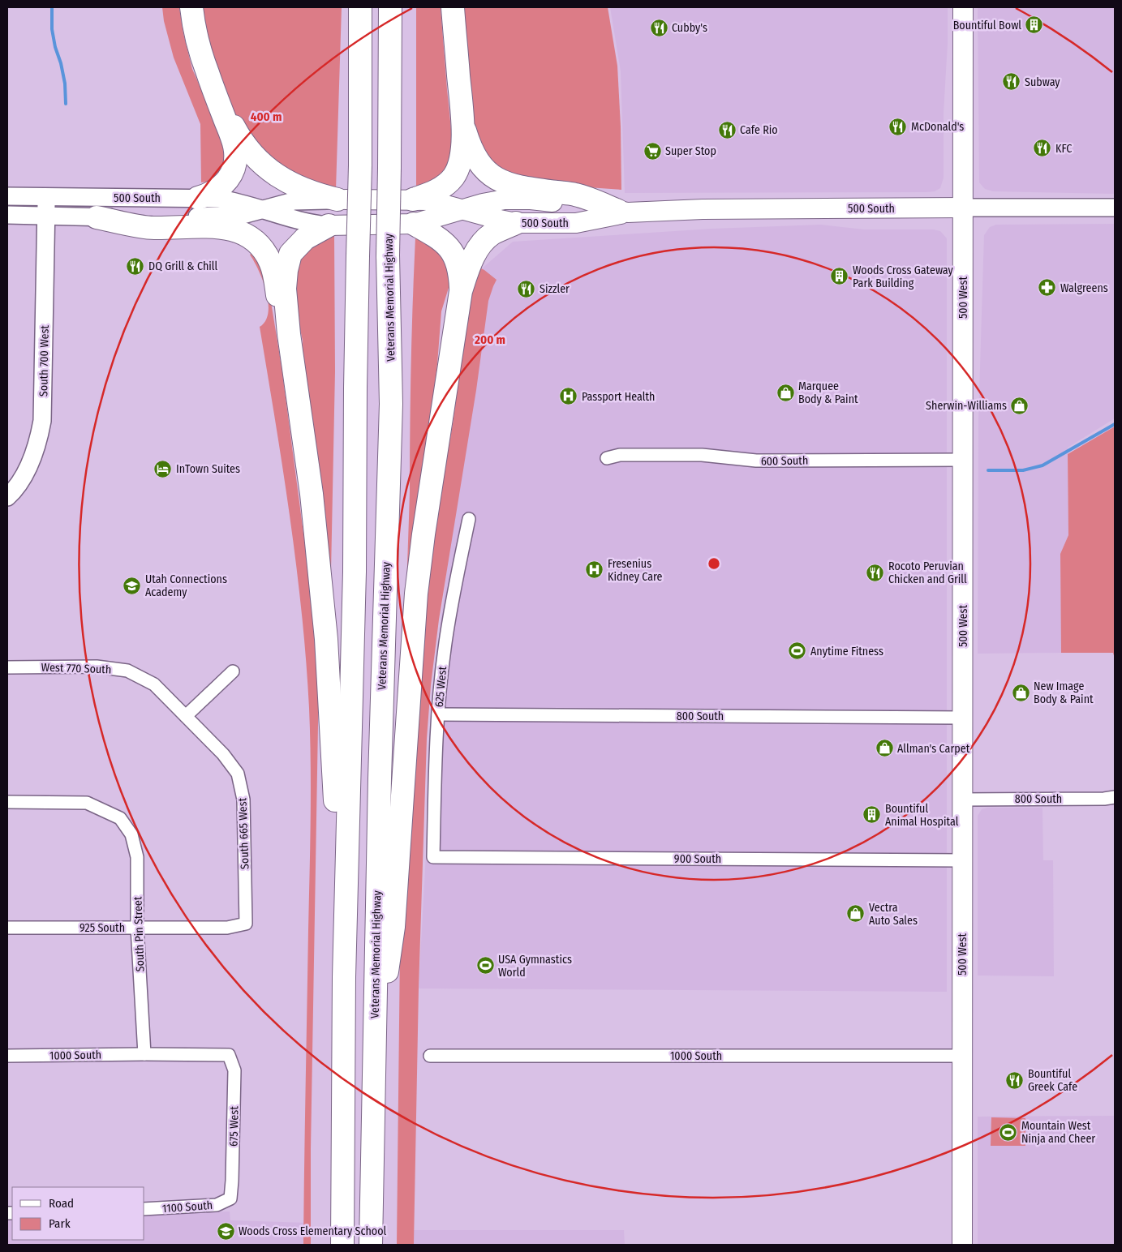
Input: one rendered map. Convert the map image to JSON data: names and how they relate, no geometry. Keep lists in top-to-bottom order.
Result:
{
  "streets": {
    "highway": ["Veterans Memorial Highway"],
    "main road": ["500 South", "500 West", "South 700 West"],
    "street": [
      "600 South",
      "West 770 South",
      "625 West",
      "800 South",
      "South 665 West",
      "900 South",
      "925 South",
      "South Pin Street",
      "1000 South",
      "675 West",
      "1100 South"
    ]
  },
  "crossings": [
    ["500 South", "500 West"],
    ["500 South", "South 700 West"],
    ["500 West", "600 South"],
    ["500 West", "800 South"],
    ["500 West", "900 South"],
    ["500 West", "1000 South"],
    ["West 770 South", "South 665 West"],
    ["625 West", "800 South"],
    ["625 West", "900 South"],
    ["South 665 West", "925 South"],
    ["925 South", "South Pin Street"],
    ["South Pin Street", "1000 South"],
    ["1000 South", "675 West"],
    ["675 West", "1100 South"]
  ],
  "places": {
    "building": ["Bountiful Bowl", "Woods Cross Gateway Park Building", "Bountiful Animal Hospital"],
    "restaurant": [
      "Cubby's",
      "Subway",
      "McDonald's",
      "Cafe Rio",
      "KFC",
      "DQ Grill & Chill",
      "Sizzler",
      "Rocoto Peruvian Chicken and Grill",
      "Bountiful Greek Cafe"
    ],
    "supermarket": ["Super Stop"],
    "pharmacy": ["Walgreens"],
    "shop": [
      "Marquee Body & Paint",
      "Sherwin-Williams",
      "New Image Body & Paint",
      "Allman's Carpet",
      "Vectra Auto Sales"
    ],
    "hospital": ["Passport Health", "Fresenius Kidney Care"],
    "hotel": ["InTown Suites"],
    "school or university": ["Utah Connections Academy", "Woods Cross Elementary School"],
    "sports": ["Anytime Fitness", "USA Gymnastics World", "Mountain West Ninja and Cheer"]
  },
  "legend": ["Road", "Park"],
  "rings": ["400 m", "200 m"]
}
